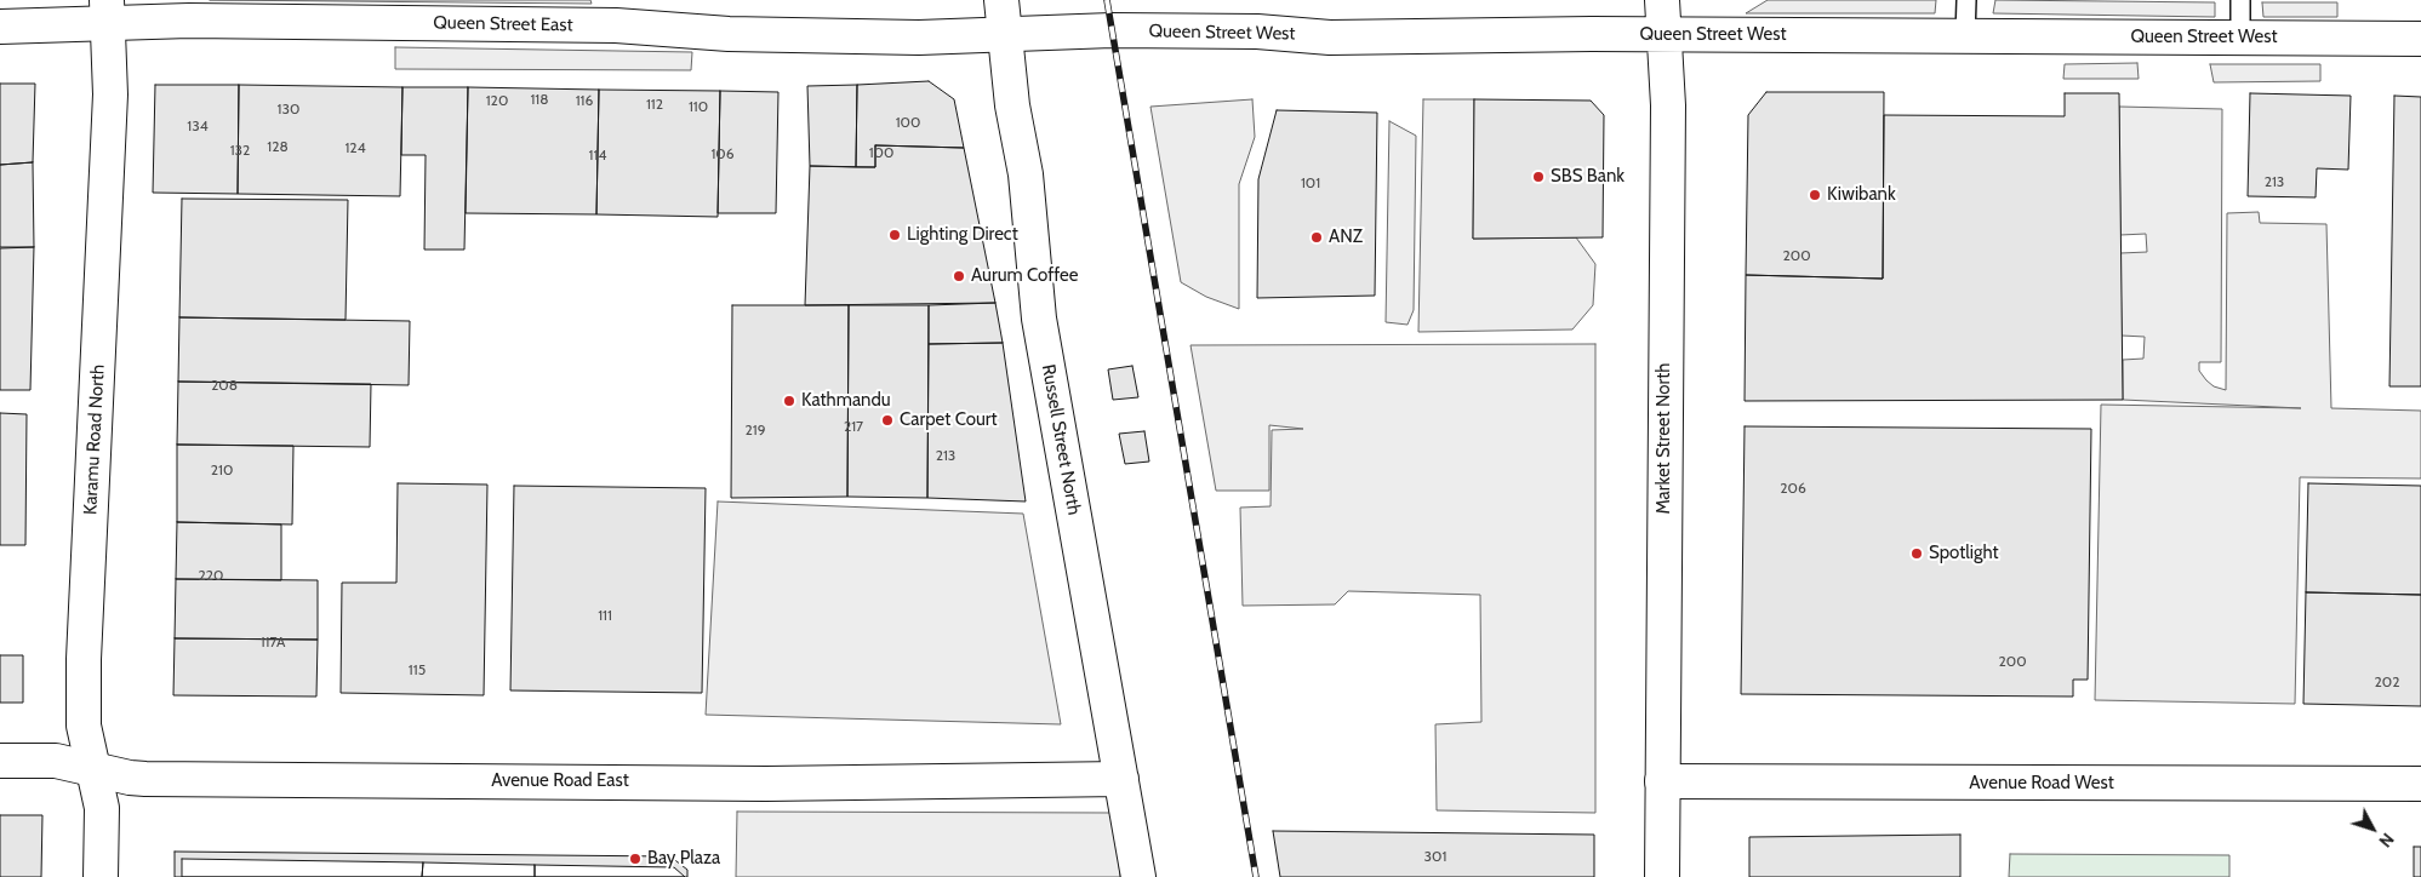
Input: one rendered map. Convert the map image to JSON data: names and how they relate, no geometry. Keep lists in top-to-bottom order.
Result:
{
  "streets": {
    "street": [
      "Queen Street East",
      "Queen Street West",
      "Market Street North",
      "Karamu Road North",
      "Russell Street North",
      "Avenue Road East",
      "Avenue Road West"
    ]
  },
  "crossings": [
    ["Queen Street East", "Queen Street West"],
    ["Queen Street East", "Karamu Road North"],
    ["Queen Street East", "Russell Street North"],
    ["Queen Street West", "Market Street North"],
    ["Queen Street West", "Russell Street North"],
    ["Market Street North", "Avenue Road West"],
    ["Karamu Road North", "Avenue Road East"],
    ["Russell Street North", "Avenue Road East"]
  ],
  "places": [
    "SBS Bank",
    "Kiwibank",
    "Lighting Direct",
    "ANZ",
    "Aurum Coffee",
    "Kathmandu",
    "Carpet Court",
    "Spotlight",
    "Bay Plaza"
  ],
  "house_numbers": [
    "118",
    "120",
    "116",
    "112",
    "110",
    "130",
    "100",
    "134",
    "128",
    "124",
    "132",
    "100",
    "106",
    "114",
    "213",
    "101",
    "200",
    "208",
    "217",
    "219",
    "213",
    "210",
    "206",
    "220",
    "111",
    "117A",
    "200",
    "115",
    "202",
    "301"
  ],
  "north": "bottom right"
}
